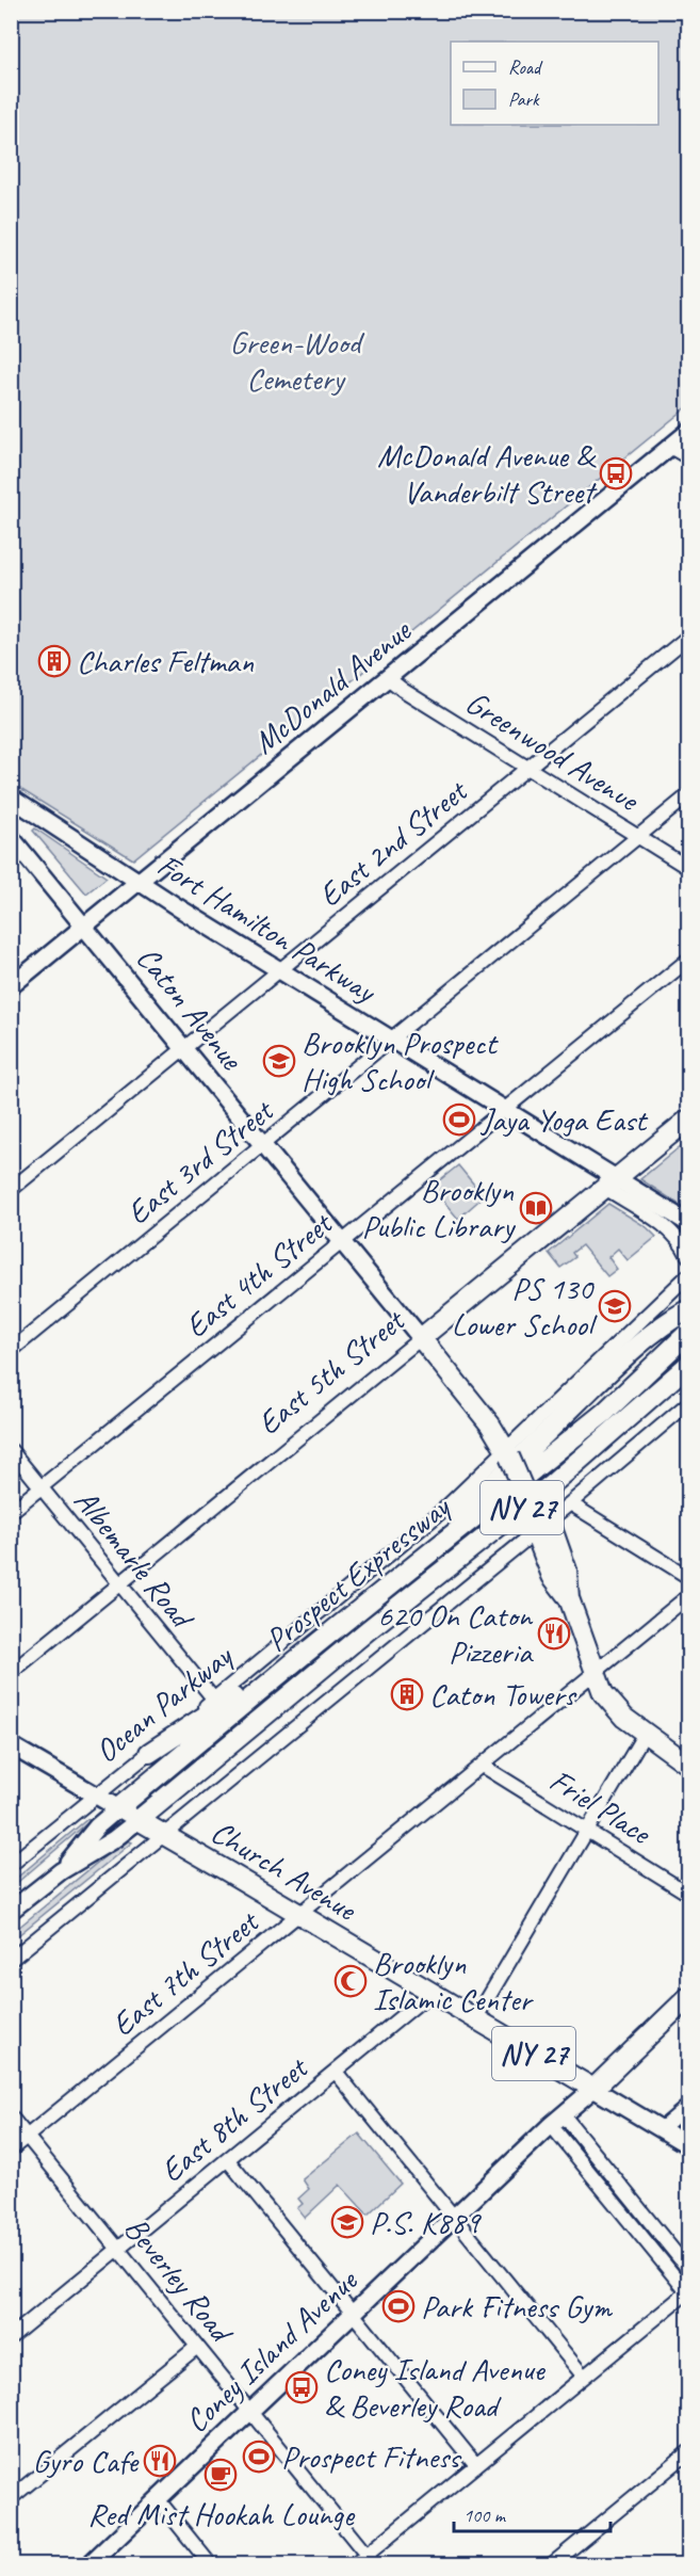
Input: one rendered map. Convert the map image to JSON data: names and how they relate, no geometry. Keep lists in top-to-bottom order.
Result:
{
  "streets": {
    "highway": [
      "Caton Avenue",
      "East 5th Street",
      "NY 27",
      "Prospect Expressway",
      "Church Avenue",
      "Coney Island Avenue"
    ],
    "main road": ["McDonald Avenue", "Fort Hamilton Parkway", "Ocean Parkway"],
    "street": [
      "Greenwood Avenue",
      "East 2nd Street",
      "East 3rd Street",
      "East 4th Street",
      "Albemarle Road",
      "Friel Place",
      "East 7th Street",
      "East 8th Street",
      "Beverley Road"
    ]
  },
  "crossings": [
    ["McDonald Avenue", "Greenwood Avenue"],
    ["McDonald Avenue", "Fort Hamilton Parkway"],
    ["McDonald Avenue", "Caton Avenue"],
    ["Greenwood Avenue", "East 2nd Street"],
    ["Greenwood Avenue", "East 3rd Street"],
    ["East 2nd Street", "Fort Hamilton Parkway"],
    ["East 2nd Street", "Caton Avenue"],
    ["Fort Hamilton Parkway", "East 3rd Street"],
    ["Fort Hamilton Parkway", "East 4th Street"],
    ["Fort Hamilton Parkway", "East 5th Street"],
    ["Caton Avenue", "East 3rd Street"],
    ["Caton Avenue", "East 4th Street"],
    ["Caton Avenue", "East 5th Street"],
    ["Caton Avenue", "Ocean Parkway"],
    ["Caton Avenue", "East 7th Street"],
    ["East 4th Street", "Albemarle Road"],
    ["East 5th Street", "Albemarle Road"],
    ["Albemarle Road", "Ocean Parkway"],
    ["Prospect Expressway", "Ocean Parkway"],
    ["Prospect Expressway", "Church Avenue"],
    ["Ocean Parkway", "Church Avenue"],
    ["Friel Place", "East 7th Street"],
    ["Church Avenue", "East 7th Street"],
    ["Church Avenue", "East 8th Street"],
    ["Church Avenue", "Coney Island Avenue"],
    ["East 7th Street", "Beverley Road"],
    ["East 8th Street", "Beverley Road"],
    ["Beverley Road", "Coney Island Avenue"]
  ],
  "parks": ["Green-Wood Cemetery"],
  "places": {
    "bus stop": ["McDonald Avenue & Vanderbilt Street", "Coney Island Avenue & Beverley Road"],
    "building": ["Charles Feltman", "Caton Towers"],
    "school or university": ["Brooklyn Prospect High School", "PS 130 Lower School", "P.S. K889"],
    "sports": ["Jaya Yoga East", "Park Fitness Gym", "Prospect Fitness"],
    "library": ["Brooklyn Public Library"],
    "restaurant": ["620 On Caton Pizzeria", "Gyro Cafe"],
    "mosque": ["Brooklyn Islamic Center"],
    "cafe": ["Red Mist Hookah Lounge"]
  },
  "legend": ["Road", "Park"],
  "scale_bar": "100 m"
}
